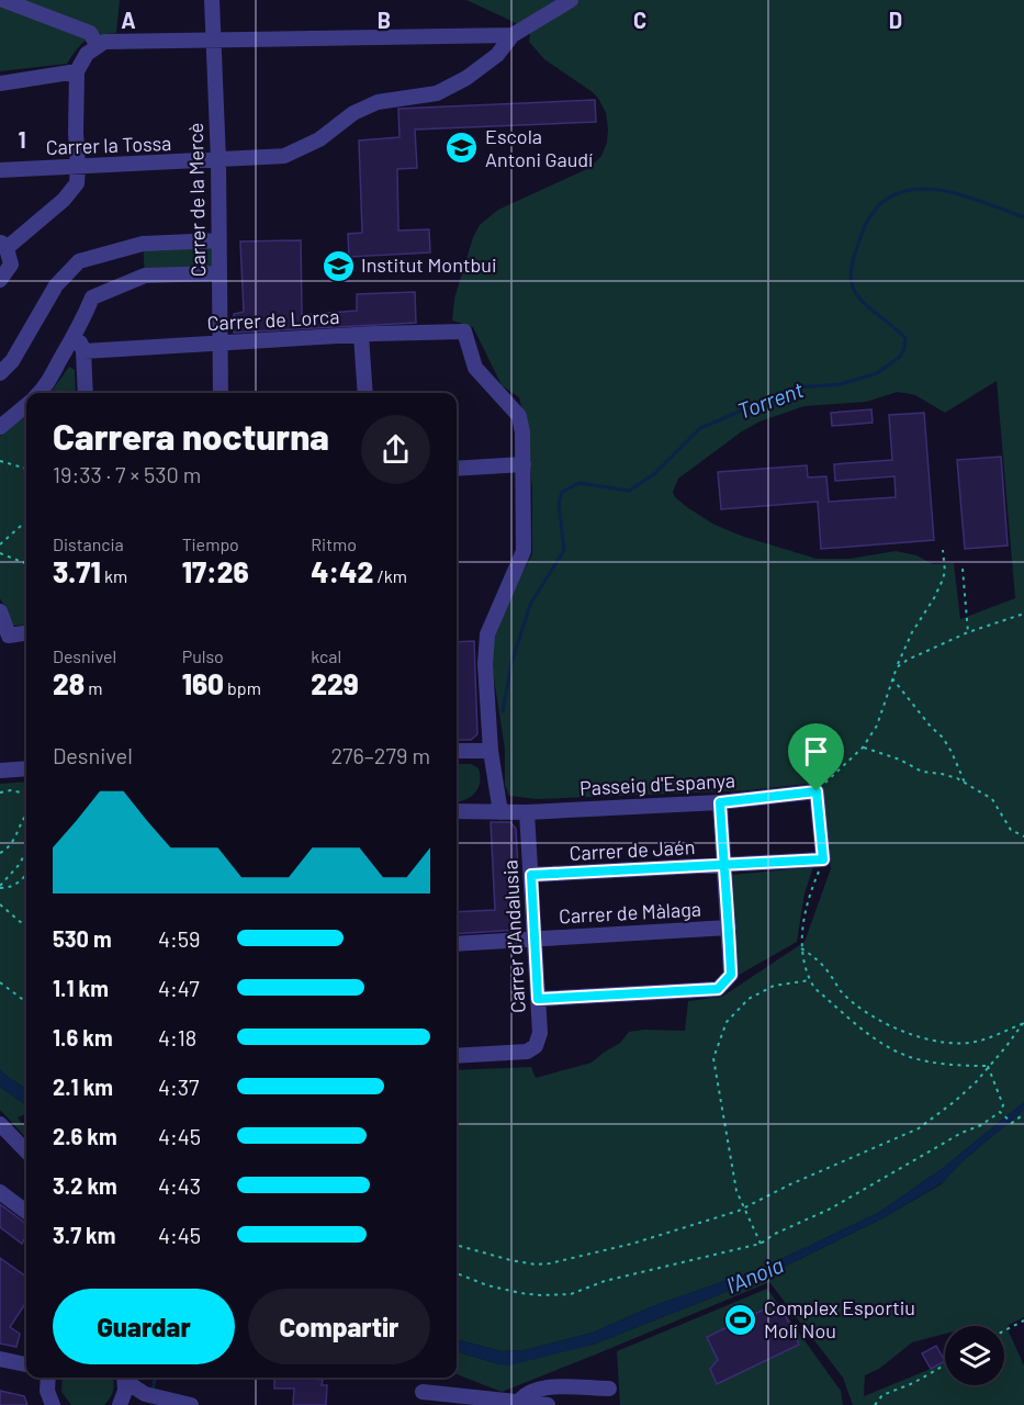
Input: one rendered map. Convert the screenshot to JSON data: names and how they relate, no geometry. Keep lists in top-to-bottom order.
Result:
{
  "streets": {
    "street": [
      "Carrer la Tossa",
      "Carrer de la Mercè",
      "Carrer de Lorca",
      "Passeig d'Espanya",
      "Carrer de Jaén",
      "Carrer de Màlaga",
      "Carrer d'Andalusia"
    ]
  },
  "crossings": [
    ["Carrer la Tossa", "Carrer de la Mercè"],
    ["Carrer de la Mercè", "Carrer de Lorca"],
    ["Passeig d'Espanya", "Carrer d'Andalusia"],
    ["Carrer de Jaén", "Carrer d'Andalusia"],
    ["Carrer de Màlaga", "Carrer d'Andalusia"]
  ],
  "water": ["Torrent", "l'Anoia"],
  "places": {
    "school or university": ["Escola Antoni Gaudí", "Institut Montbui"],
    "sports": ["Complex Esportiu Molí Nou"]
  },
  "page": {
    "heading": ["Carrera nocturna", "19:33 · 7 × 530 m"],
    "stats": [
      ["Distancia", "3.71 km"],
      ["Tiempo", "17:26"],
      ["Ritmo", "4:42 /km"],
      ["Desnivel", "28 m"],
      ["Pulso", "160 bpm"],
      ["kcal", "229"]
    ],
    "chart": ["Desnivel", "276–279 m"],
    "list": [
      {
        "name": "530 m",
        "note": "4:59"
      },
      {
        "name": "1.1 km",
        "note": "4:47"
      },
      {
        "name": "1.6 km",
        "note": "4:18"
      },
      {
        "name": "2.1 km",
        "note": "4:37"
      },
      {
        "name": "2.6 km",
        "note": "4:45"
      },
      {
        "name": "3.2 km",
        "note": "4:43"
      },
      {
        "name": "3.7 km",
        "note": "4:45"
      }
    ],
    "buttons": ["Guardar", "Compartir"]
  },
  "grid": {
    "columns": [
      "A",
      "B",
      "C",
      "D"
    ],
    "rows": ["1"]
  }
}
